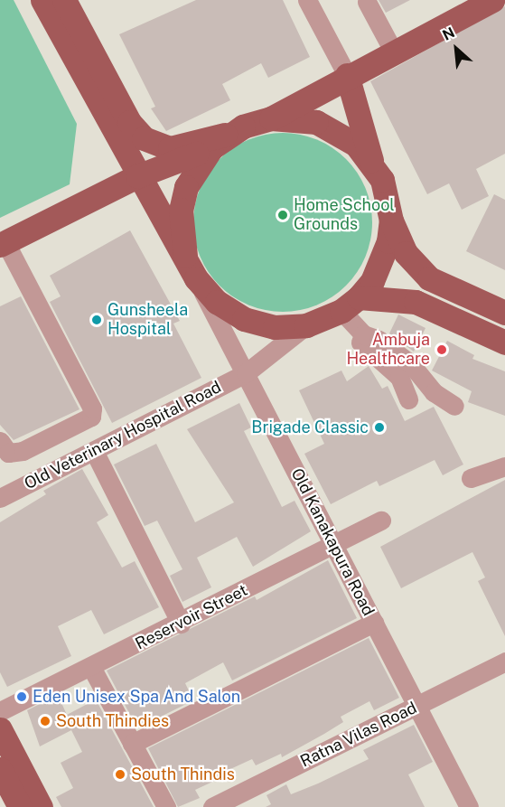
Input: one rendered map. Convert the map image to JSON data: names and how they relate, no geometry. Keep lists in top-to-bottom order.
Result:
{
  "streets": {
    "street": [
      "Old Veterinary Hospital Road",
      "Old Kanakapura Road",
      "Reservoir Street",
      "Ratna Vilas Road"
    ]
  },
  "crossings": [
    ["Old Veterinary Hospital Road", "Old Kanakapura Road"],
    ["Old Kanakapura Road", "Reservoir Street"],
    ["Old Kanakapura Road", "Ratna Vilas Road"]
  ],
  "places": [
    "Home School Grounds",
    "Gunsheela Hospital",
    "Ambuja Healthcare",
    "Brigade Classic",
    "Eden Unisex Spa And Salon",
    "South Thindies",
    "South Thindis"
  ],
  "north": "top left"
}
